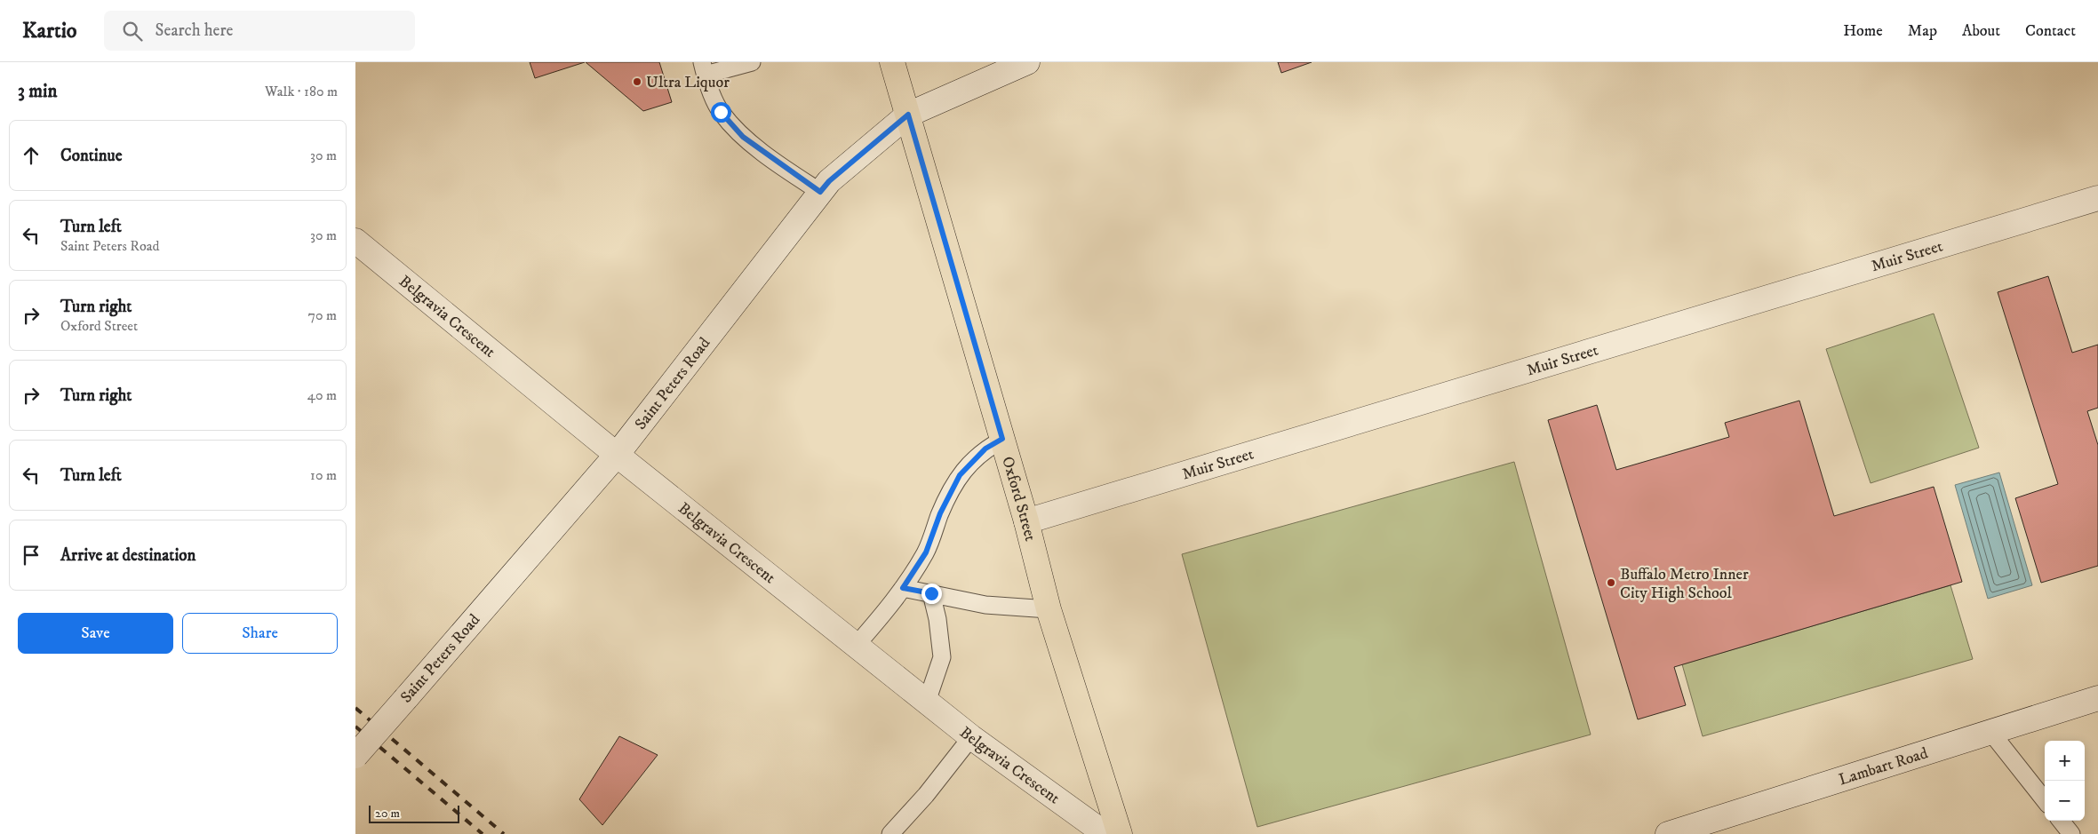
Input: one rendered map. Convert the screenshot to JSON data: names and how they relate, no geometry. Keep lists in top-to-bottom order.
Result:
{
  "streets": {
    "main road": ["Oxford Street"],
    "street": [
      "Muir Street",
      "Belgravia Crescent",
      "Saint Peters Road",
      "Lambart Road"
    ]
  },
  "crossings": [
    ["Muir Street", "Oxford Street"],
    ["Belgravia Crescent", "Saint Peters Road"],
    ["Saint Peters Road", "Oxford Street"]
  ],
  "places": ["Ultra Liquor", "Buffalo Metro Inner City High School"],
  "scale_bar": "20 m",
  "page": {
    "header": "Kartio",
    "search": "Search here",
    "nav": [
      "Home",
      "Map",
      "About",
      "Contact"
    ],
    "heading": ["3 min", "Walk · 180 m"],
    "list": [
      ["Continue", "30 m"],
      ["Turn left", "Saint Peters Road", "30 m"],
      ["Turn right", "Oxford Street", "70 m"],
      ["Turn right", "40 m"],
      ["Turn left", "10 m"],
      "Arrive at destination"
    ],
    "buttons": ["Save", "Share"],
    "map_buttons": ["+", "−"],
    "scale": "20 m"
  }
}
